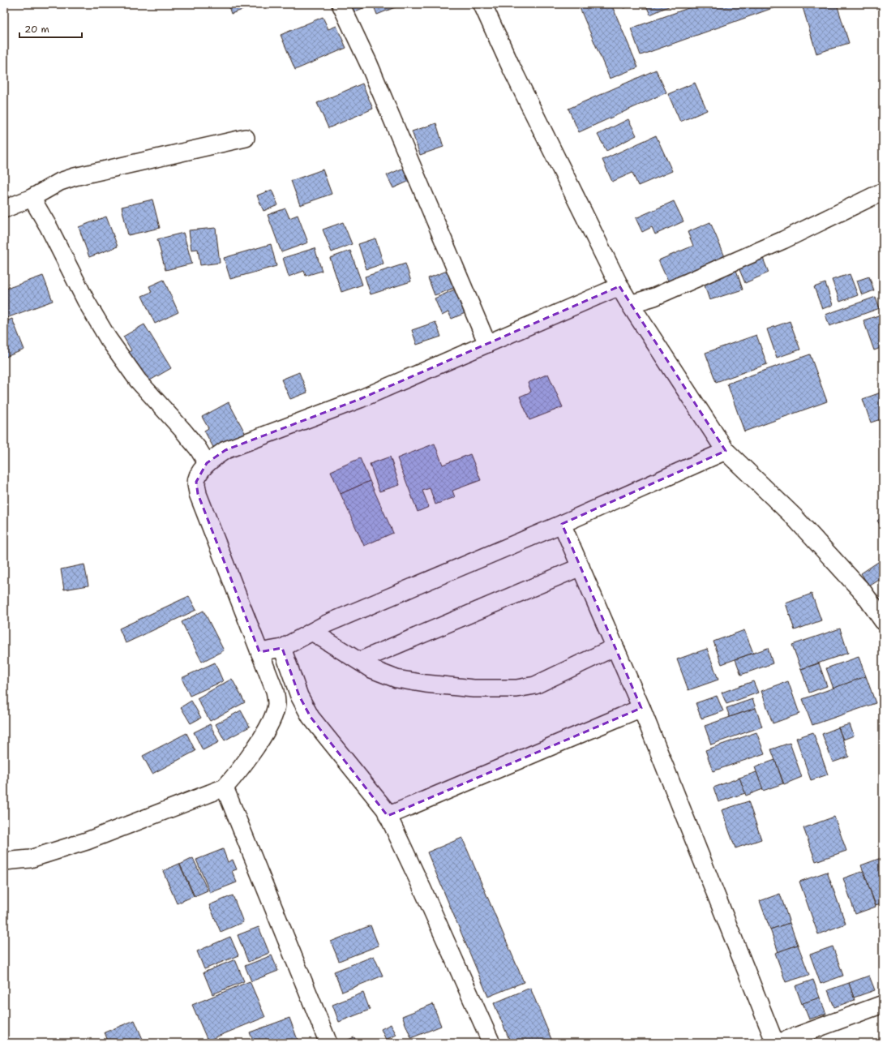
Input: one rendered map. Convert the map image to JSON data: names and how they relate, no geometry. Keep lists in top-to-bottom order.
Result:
{
  "scale_bar": "20 m"
}
